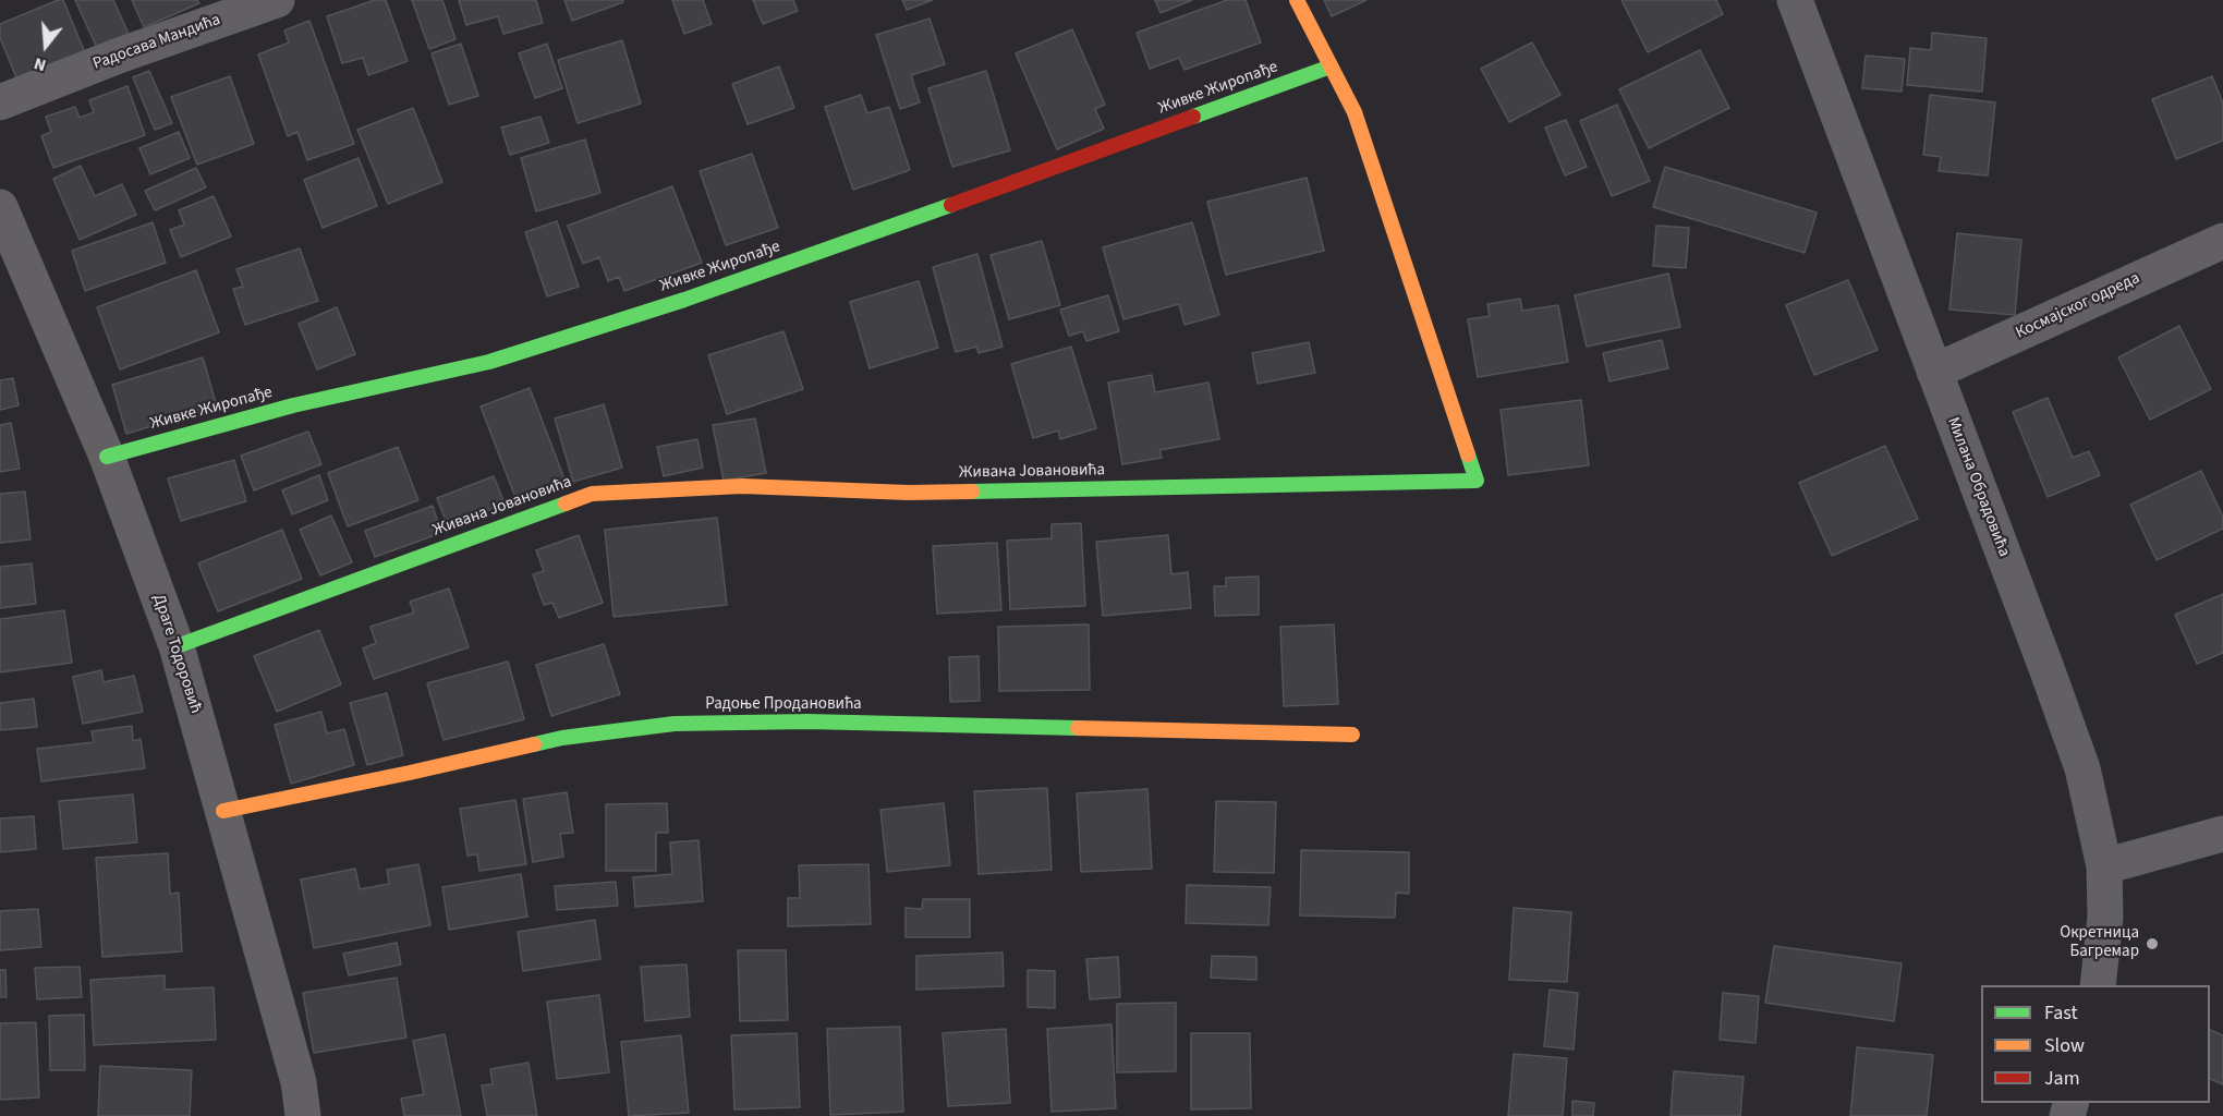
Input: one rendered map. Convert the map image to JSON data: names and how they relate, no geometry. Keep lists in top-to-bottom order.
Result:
{
  "streets": {
    "street": [
      "Радосава Мандића",
      "Живке Жиропађе",
      "Космајског одреда",
      "Живана Јовановића",
      "Милана Обрадовића",
      "Драге Тодоровић",
      "Радоње Продановића"
    ]
  },
  "crossings": [
    ["Живке Жиропађе", "Живана Јовановића"],
    ["Живке Жиропађе", "Драге Тодоровић"],
    ["Космајског одреда", "Милана Обрадовића"],
    ["Живана Јовановића", "Драге Тодоровић"],
    ["Драге Тодоровић", "Радоње Продановића"]
  ],
  "places": ["Окретница Багремар"],
  "legend": ["Fast", "Slow", "Jam"],
  "north": "bottom"
}
